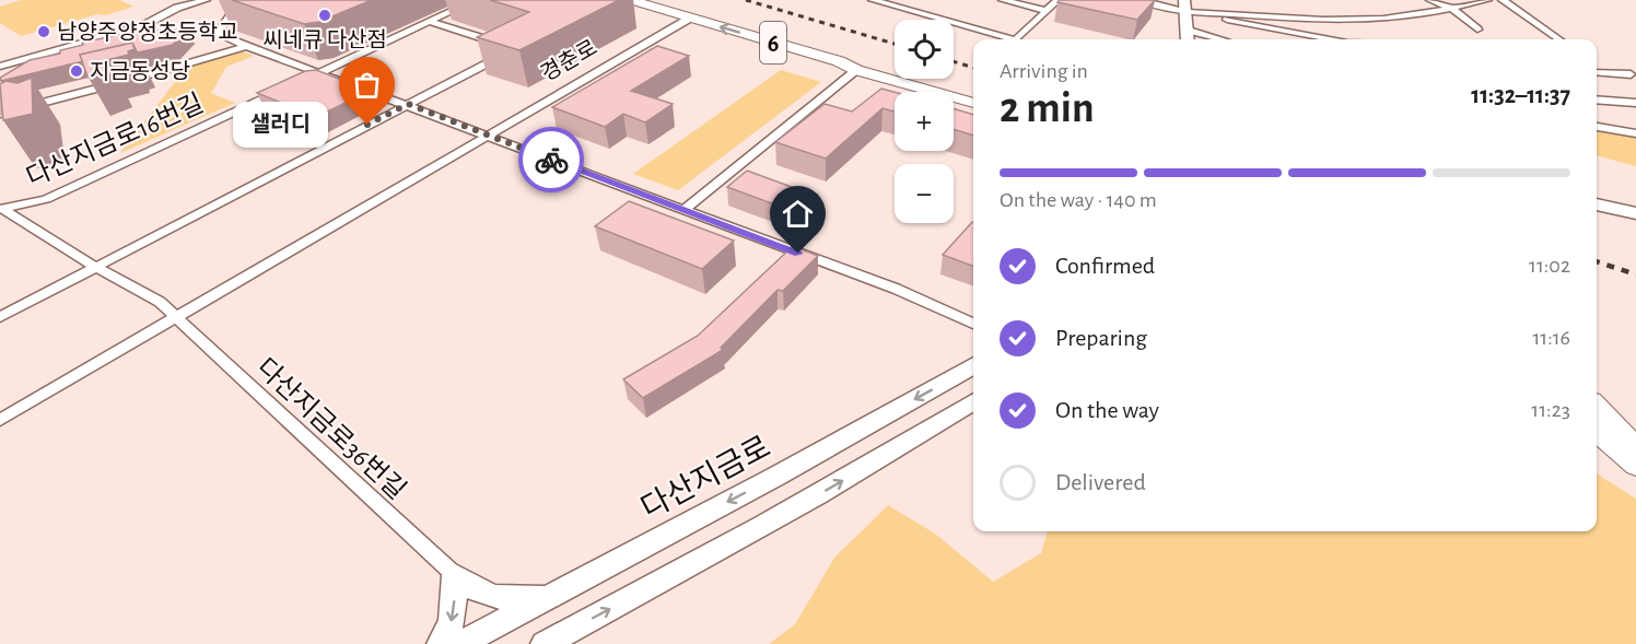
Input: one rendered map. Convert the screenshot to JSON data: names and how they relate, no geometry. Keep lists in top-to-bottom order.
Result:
{
  "streets": {
    "main road": ["6"],
    "street": [
      "경춘로",
      "다산지금로16번길",
      "다산지금로36번길",
      "다산지금로"
    ]
  },
  "crossings": [
    ["6", "경춘로"],
    ["다산지금로16번길", "다산지금로36번길"]
  ],
  "places": [
    "씨네큐 다산점",
    "남양주양정초등학교",
    "지금동성당",
    "샐러디"
  ],
  "page": {
    "map_buttons": ["+", "−"],
    "heading": ["2 min", "Arriving in", "11:32–11:37"],
    "bubble": "샐러디",
    "bar": "On the way · 140 m",
    "list": [
      ["Confirmed", "11:02"],
      ["Preparing", "11:16"],
      ["On the way", "11:23"],
      "Delivered"
    ]
  }
}
